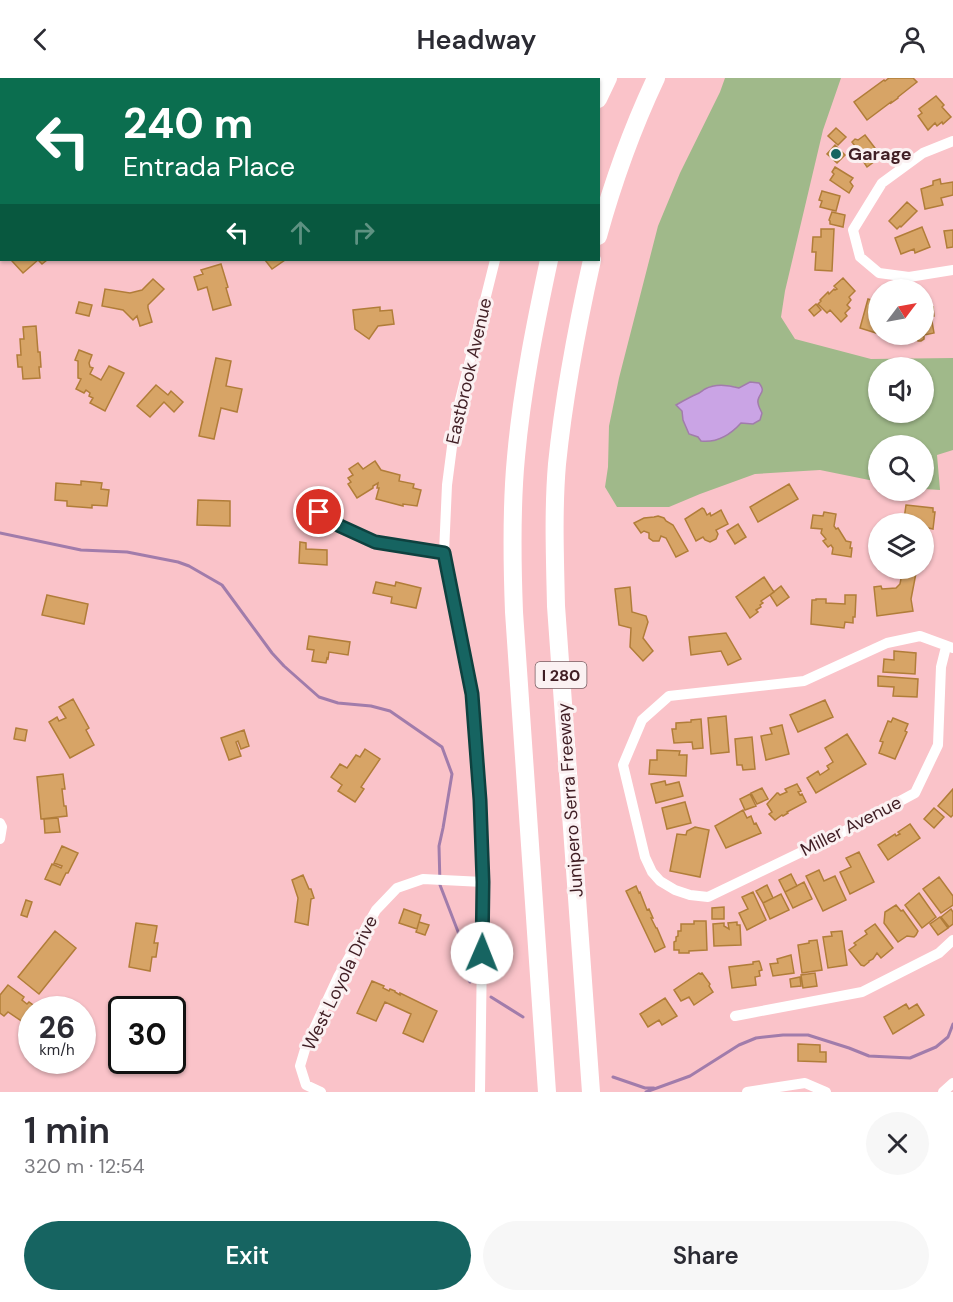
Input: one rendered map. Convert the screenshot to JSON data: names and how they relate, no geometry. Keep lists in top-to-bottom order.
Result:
{
  "streets": {
    "highway": ["I 280", "Junipero Serra Freeway"],
    "street": ["Eastbrook Avenue", "Miller Avenue", "West Loyola Drive"]
  },
  "crossings": [
    ["Eastbrook Avenue", "West Loyola Drive"]
  ],
  "places": ["Garage"],
  "north": "top right",
  "page": {
    "header": "Headway",
    "turn": ["240 m", "Entrada Place"],
    "speed": "26 km/h",
    "limit": "30",
    "heading": ["1 min", "320 m · 12:54"],
    "buttons": ["Exit", "Share"]
  }
}
